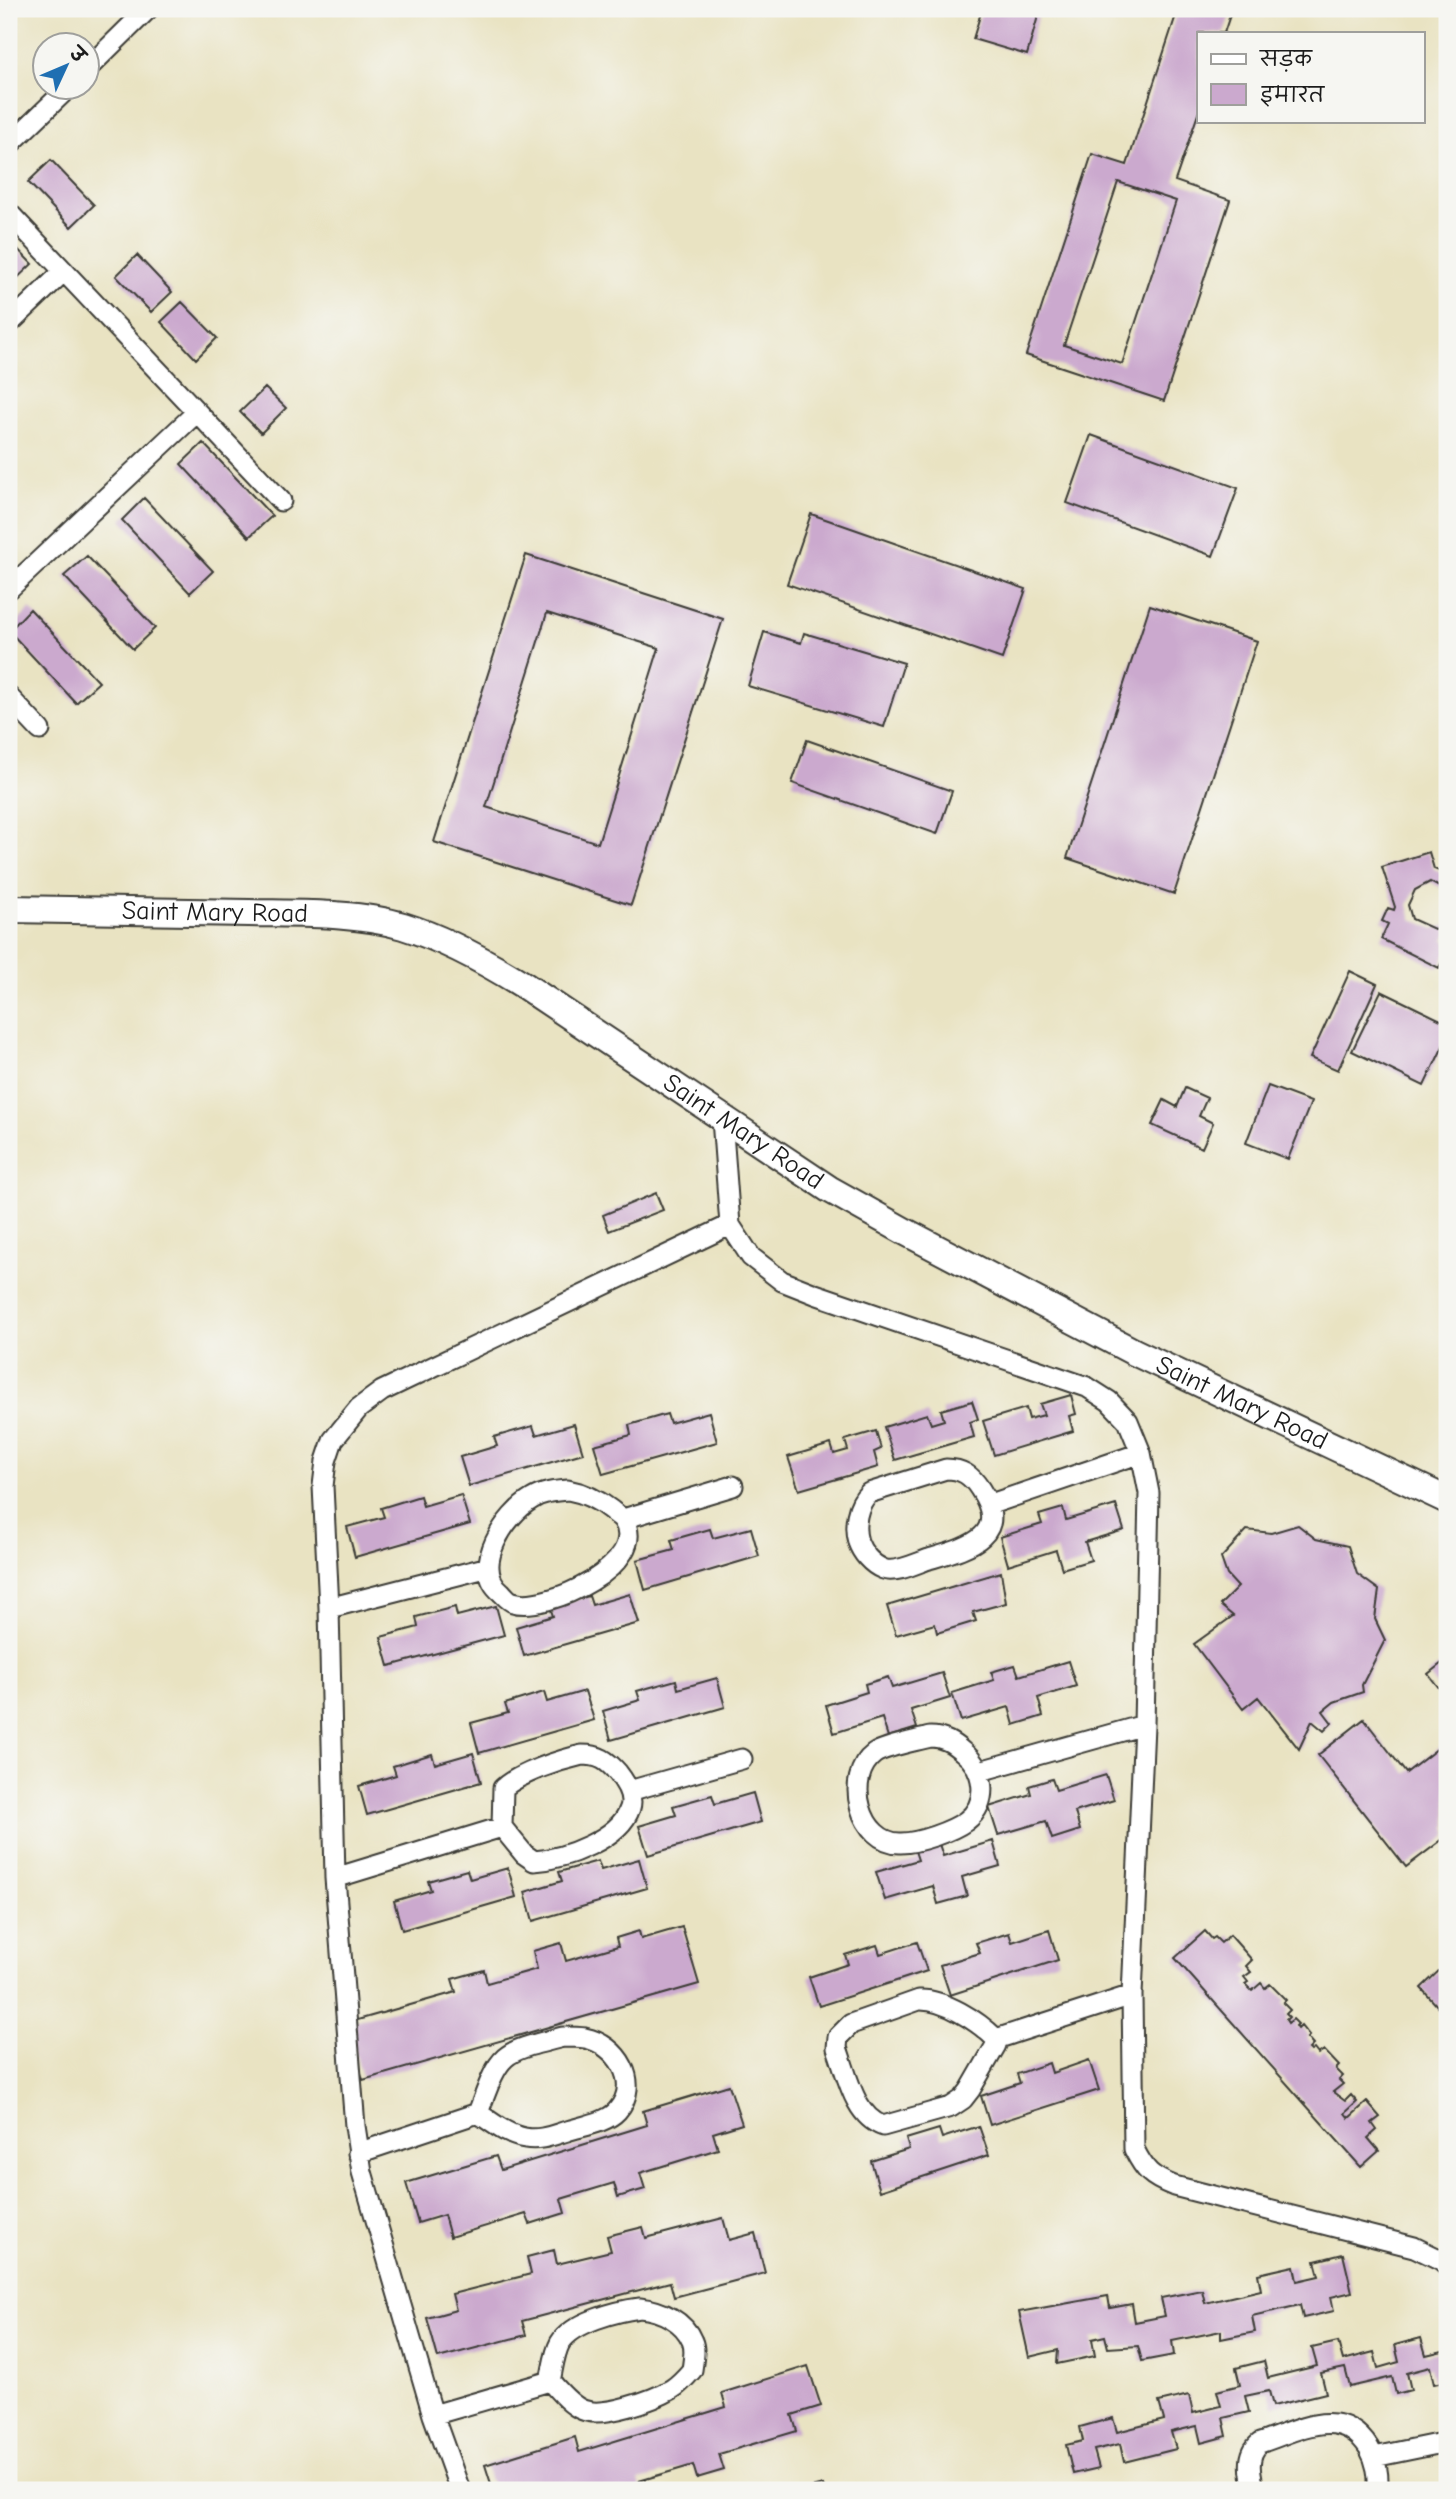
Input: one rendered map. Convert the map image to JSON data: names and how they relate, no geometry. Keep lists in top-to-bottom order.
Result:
{
  "streets": {
    "street": ["Saint Mary Road"]
  },
  "legend": ["सड़क", "इमारत"],
  "north": "top right"
}
